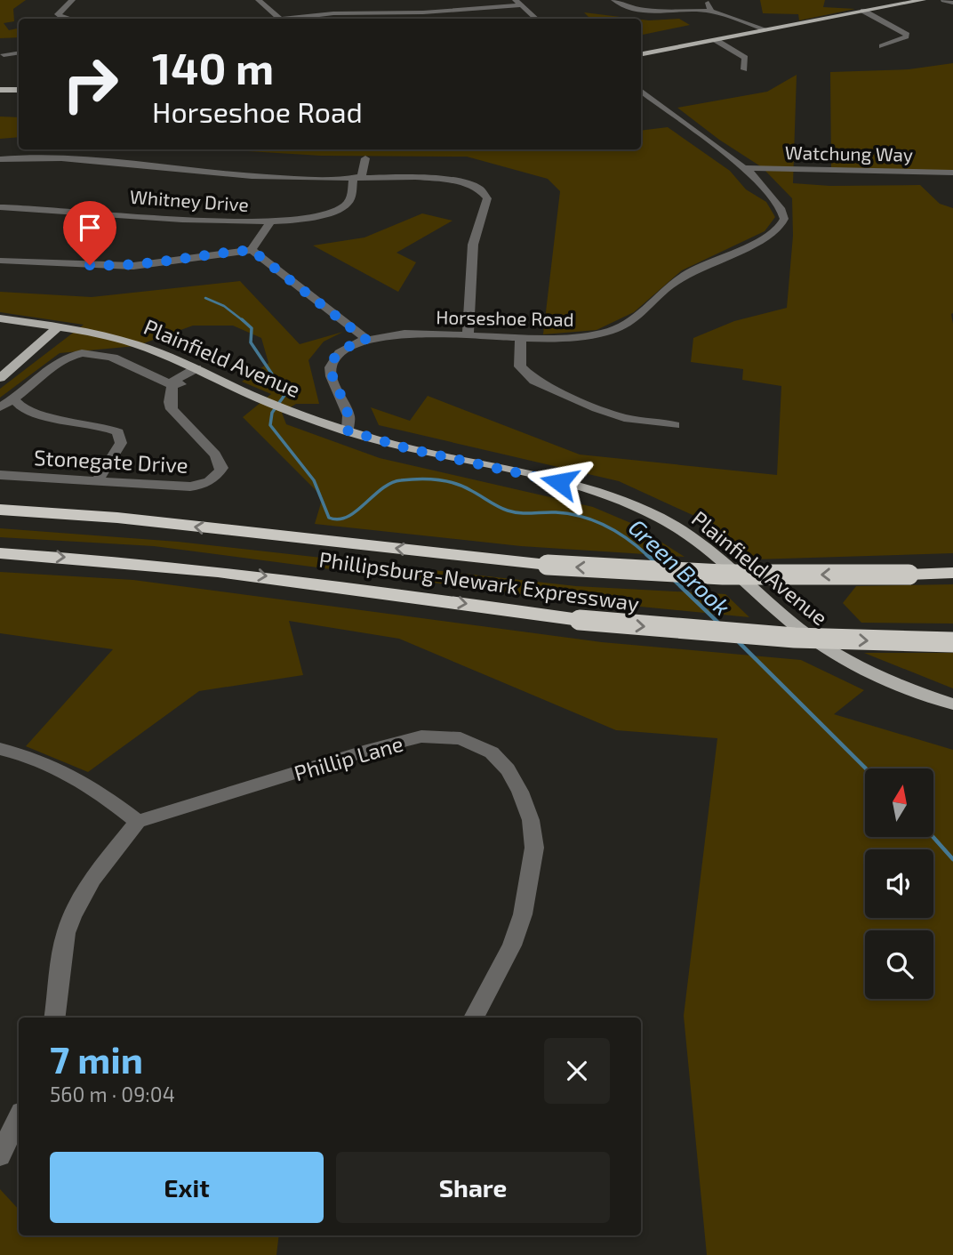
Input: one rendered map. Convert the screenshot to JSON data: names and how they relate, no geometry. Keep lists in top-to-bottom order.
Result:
{
  "streets": {
    "highway": ["Phillipsburg-Newark Expressway"],
    "main road": ["Plainfield Avenue"],
    "street": [
      "Watchung Way",
      "Whitney Drive",
      "Horseshoe Road",
      "Stonegate Drive",
      "Phillip Lane"
    ]
  },
  "crossings": [
    ["Watchung Way", "Horseshoe Road"],
    ["Horseshoe Road", "Plainfield Avenue"]
  ],
  "water": ["Green Brook"],
  "north": "top",
  "page": {
    "turn": ["140 m", "Horseshoe Road"],
    "heading": ["7 min", "560 m · 09:04"],
    "buttons": ["Exit", "Share"]
  }
}
